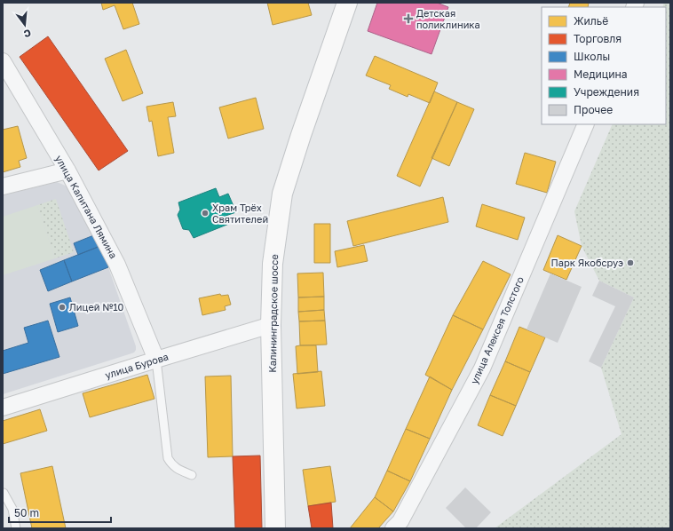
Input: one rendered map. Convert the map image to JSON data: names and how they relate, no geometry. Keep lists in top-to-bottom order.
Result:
{
  "streets": {
    "main road": ["Калининградское шоссе"],
    "street": ["улица Капитана Лямина", "улица Алексея Толстого", "улица Бурова"]
  },
  "crossings": [
    ["улица Капитана Лямина", "улица Бурова"],
    ["Калининградское шоссе", "улица Бурова"]
  ],
  "places": {
    "health": ["Детская поликлиника"],
    "other": ["Храм Трёх Святителей", "Парк Якобсруэ", "Лицей №10"]
  },
  "legend": [
    "Жильё",
    "Торговля",
    "Школы",
    "Медицина",
    "Учреждения",
    "Прочее"
  ],
  "scale_bar": "50 m",
  "north": "bottom"
}
